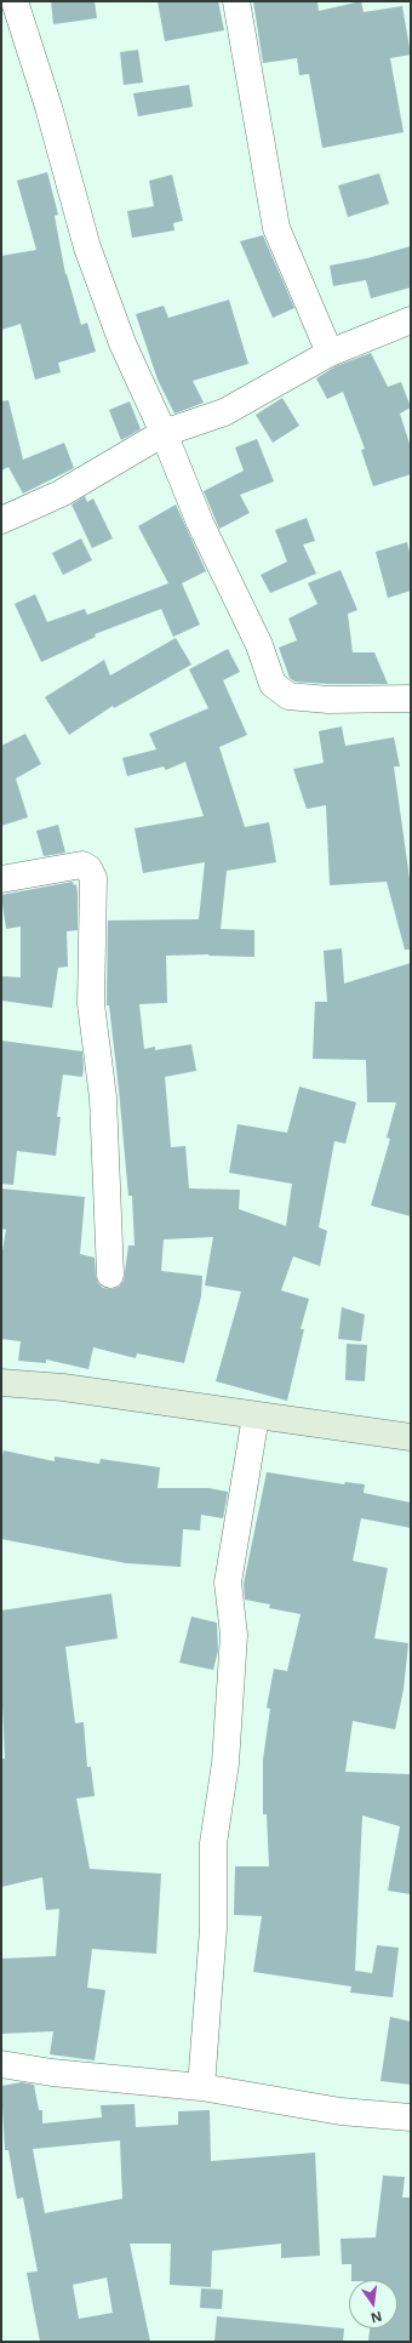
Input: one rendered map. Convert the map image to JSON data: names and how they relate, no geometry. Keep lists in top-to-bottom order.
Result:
{
  "north": "bottom"
}
